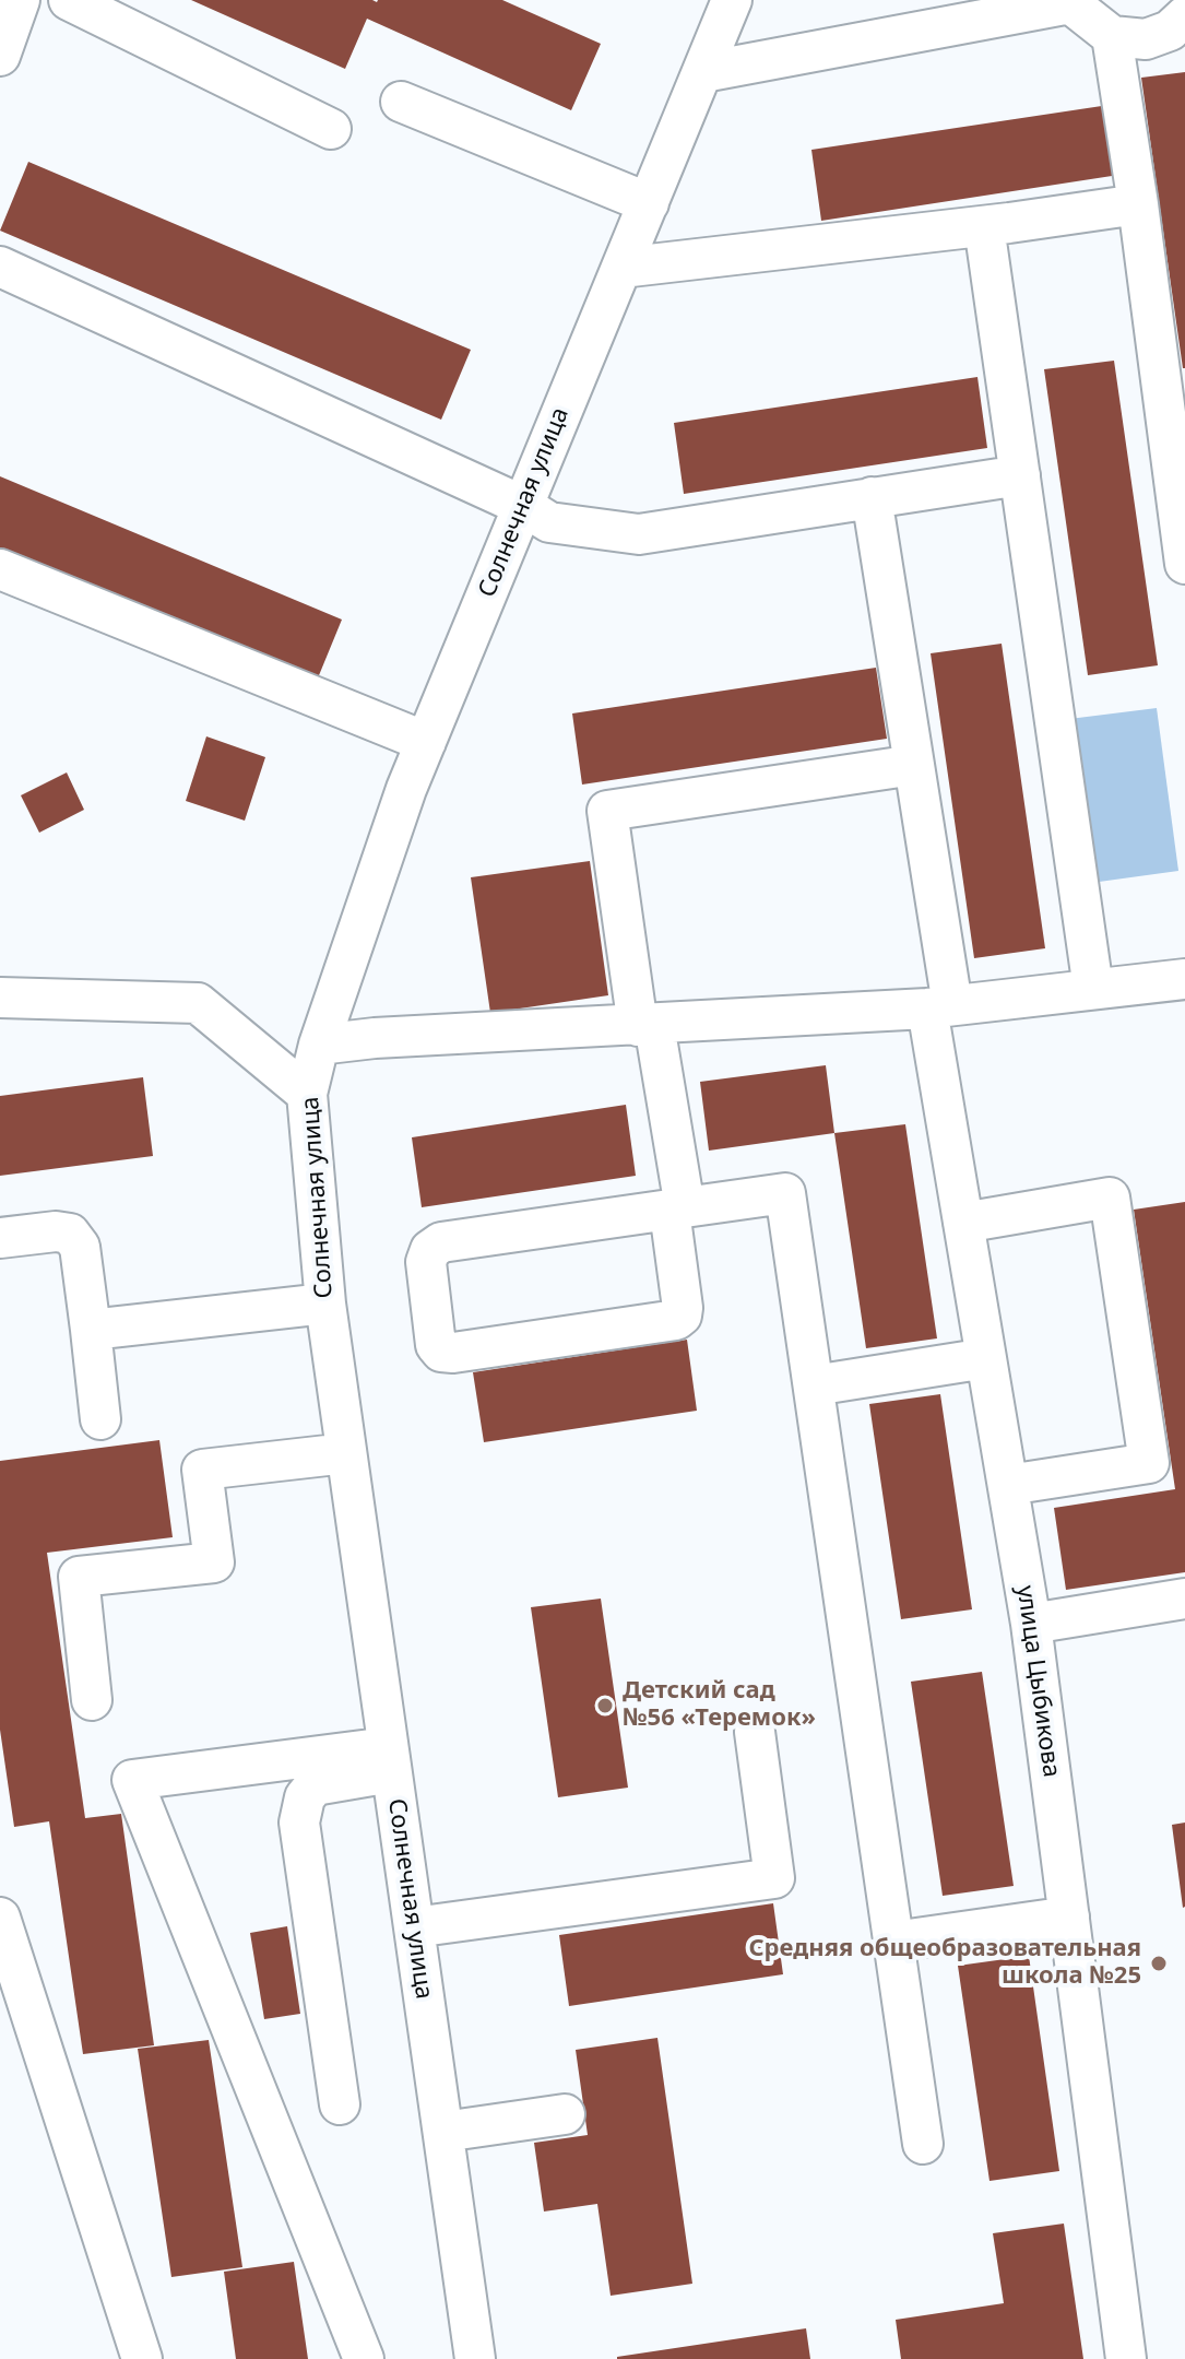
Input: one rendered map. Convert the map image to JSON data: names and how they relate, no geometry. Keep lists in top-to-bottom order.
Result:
{
  "streets": {
    "street": ["Солнечная улица", "улица Цыбикова"]
  },
  "places": ["Детский сад №56 «Теремок»", "Средняя общеобразовательная школа №25"]
}
